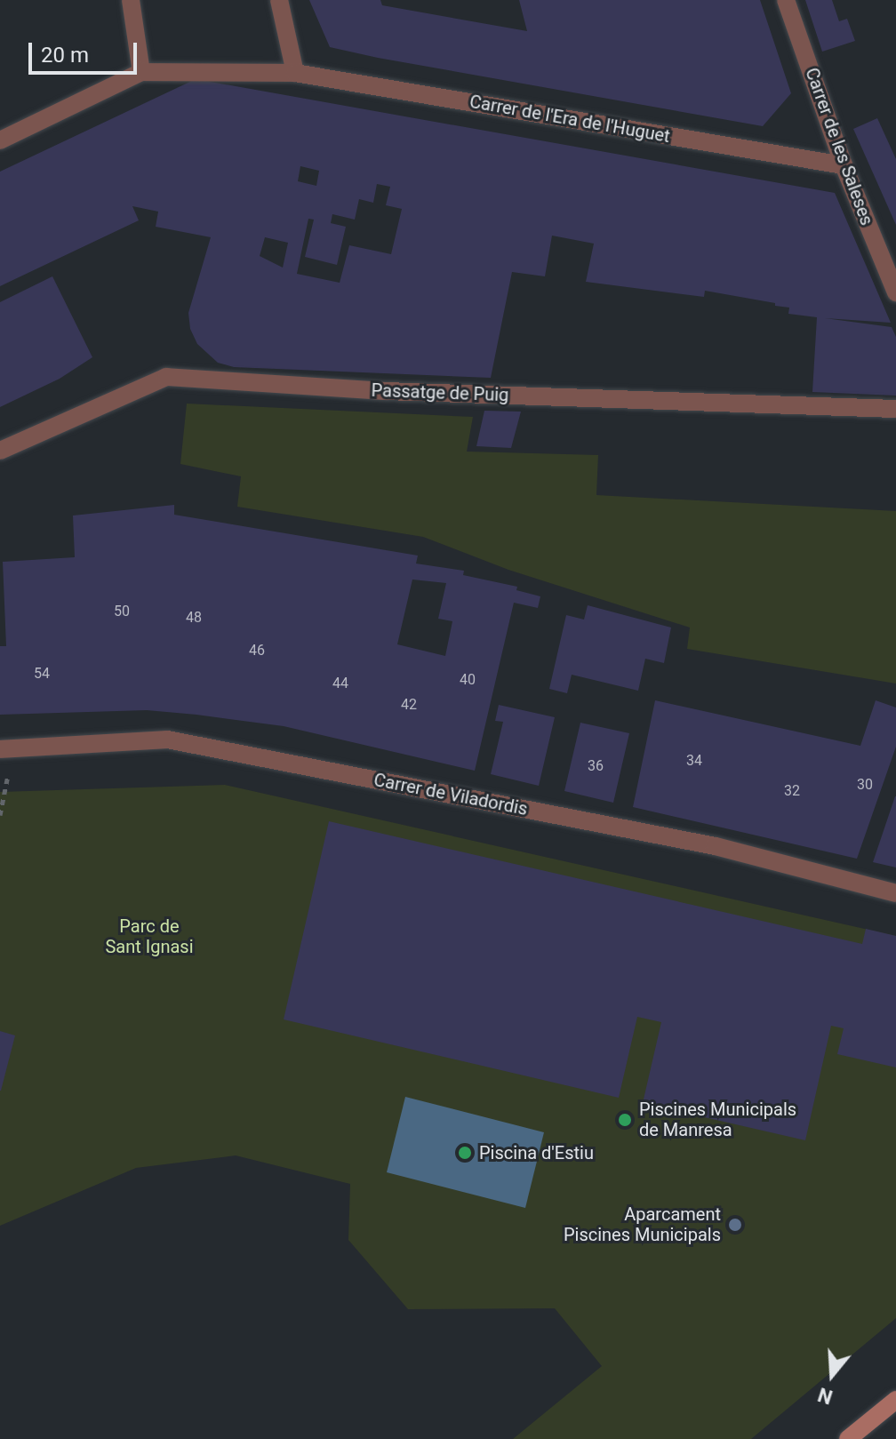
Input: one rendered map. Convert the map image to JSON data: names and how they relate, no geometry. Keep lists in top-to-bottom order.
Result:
{
  "streets": {
    "street": [
      "Carrer de l'Era de l'Huguet",
      "Carrer de les Saleses",
      "Passatge de Puig",
      "Carrer de Viladordis"
    ]
  },
  "crossings": [
    ["Carrer de l'Era de l'Huguet", "Carrer de les Saleses"]
  ],
  "parks": ["Parc de Sant Ignasi"],
  "places": ["Piscines Municipals de Manresa", "Piscina d'Estiu", "Aparcament Piscines Municipals"],
  "house_numbers": [
    "50",
    "48",
    "46",
    "54",
    "40",
    "44",
    "42",
    "34",
    "36",
    "30",
    "32"
  ],
  "scale_bar": "20 m",
  "north": "bottom"
}
